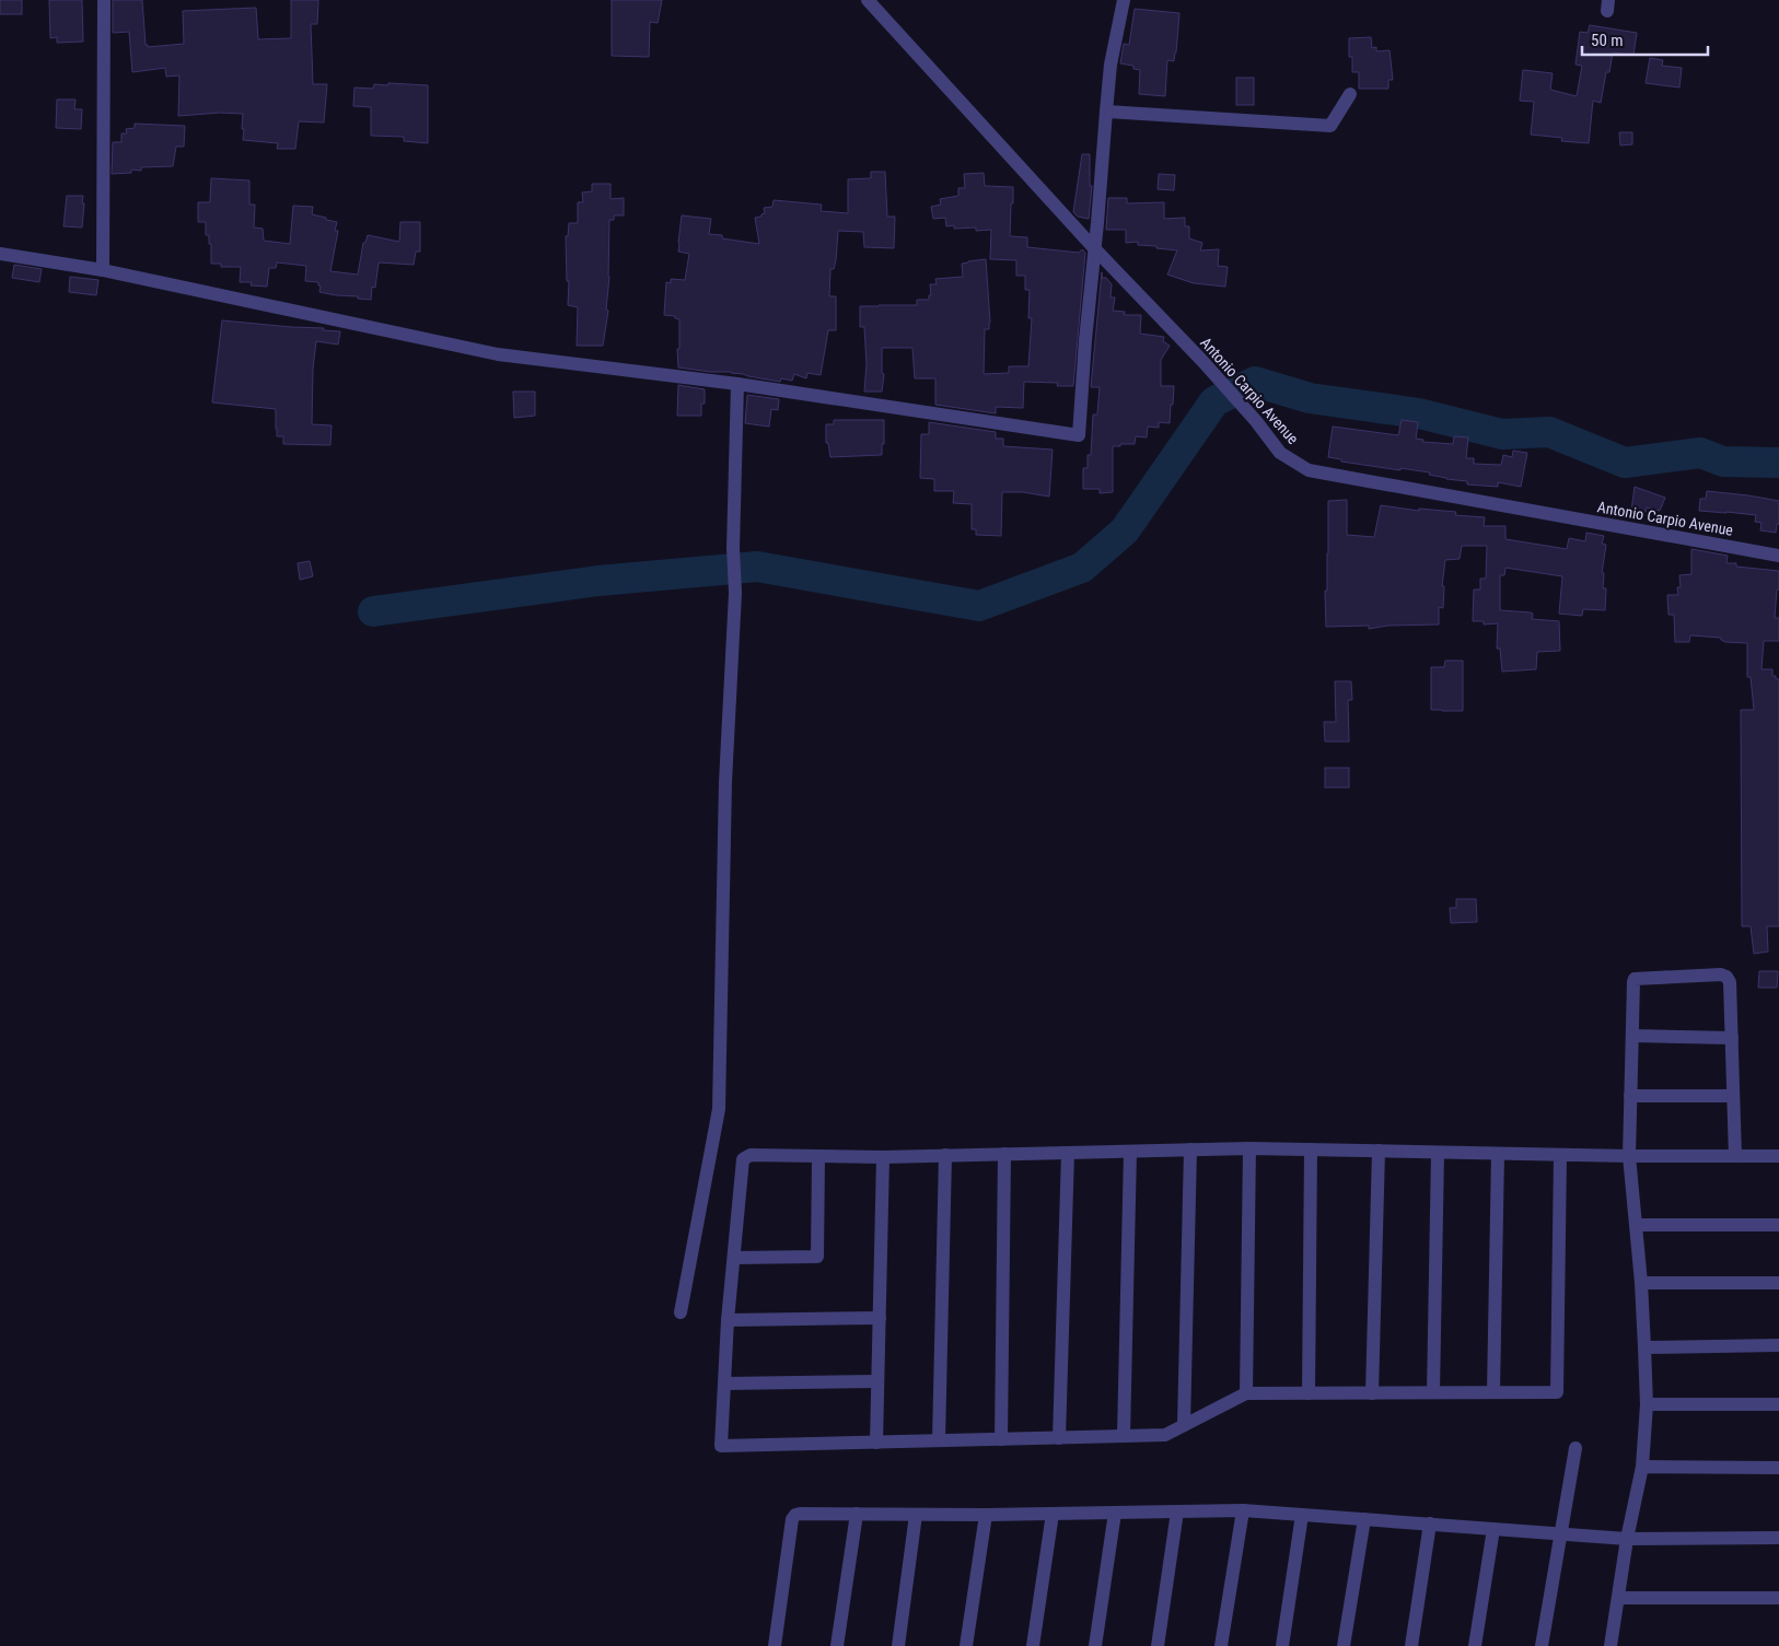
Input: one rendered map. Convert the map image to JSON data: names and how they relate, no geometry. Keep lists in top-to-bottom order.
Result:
{
  "streets": {
    "street": ["Antonio Carpio Avenue"]
  },
  "scale_bar": "50 m"
}
